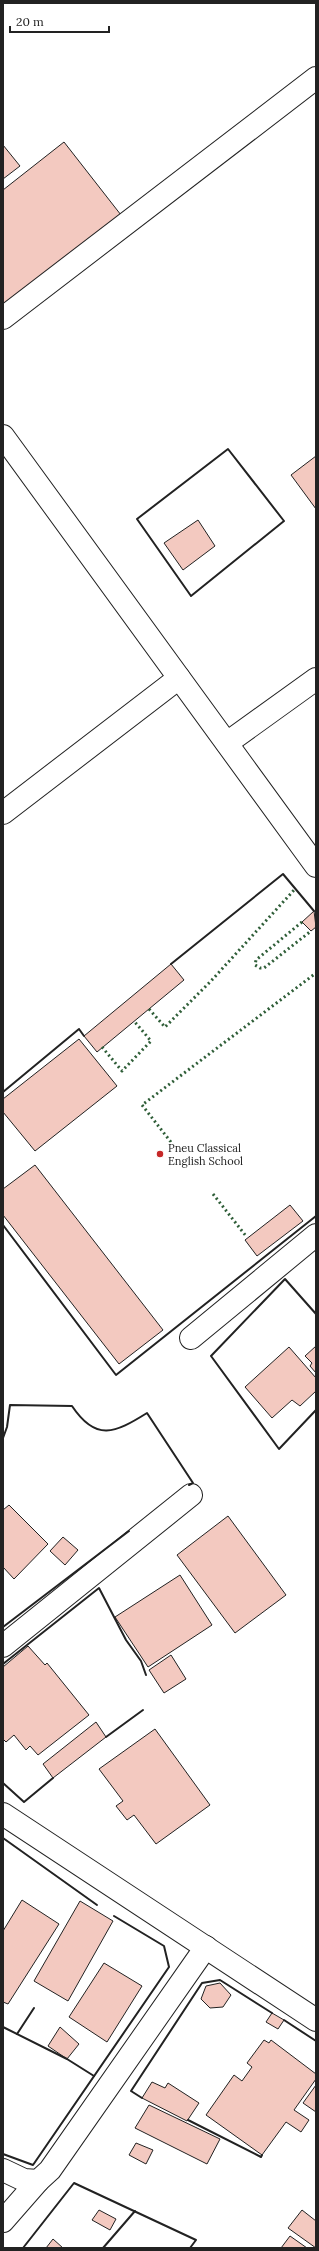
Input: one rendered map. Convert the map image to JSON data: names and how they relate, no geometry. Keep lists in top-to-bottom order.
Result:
{
  "places": ["Pneu Classical English School"],
  "scale_bar": "20 m"
}
